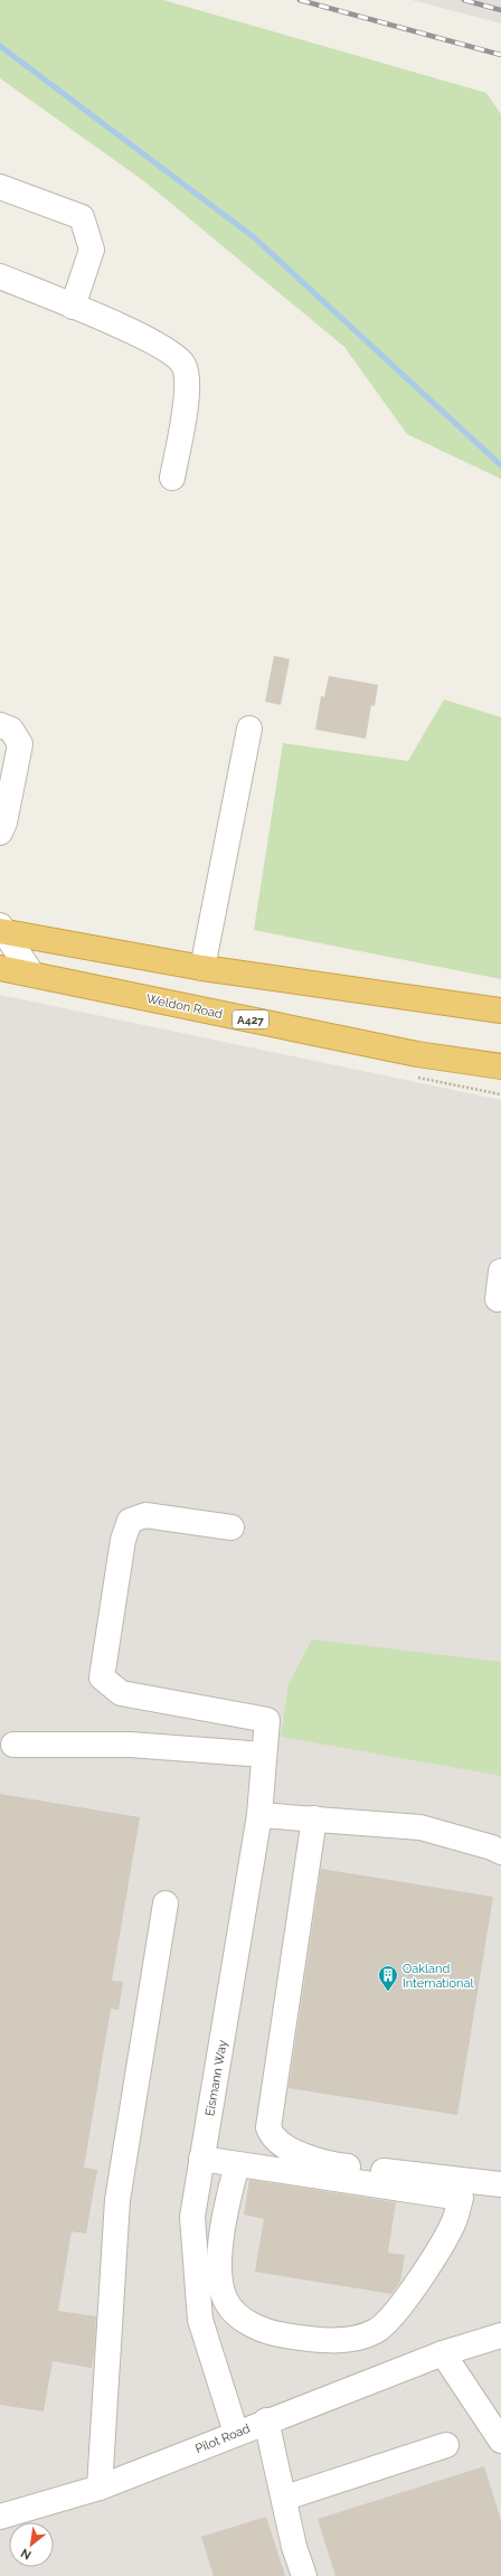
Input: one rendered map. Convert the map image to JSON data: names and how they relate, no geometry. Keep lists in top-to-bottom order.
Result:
{
  "streets": {
    "highway": ["Weldon Road", "A427"],
    "street": ["Eismann Way", "Pilot Road"]
  },
  "crossings": [
    ["Eismann Way", "Pilot Road"]
  ],
  "places": {
    "building": ["Oakland International"]
  },
  "north": "bottom left"
}
